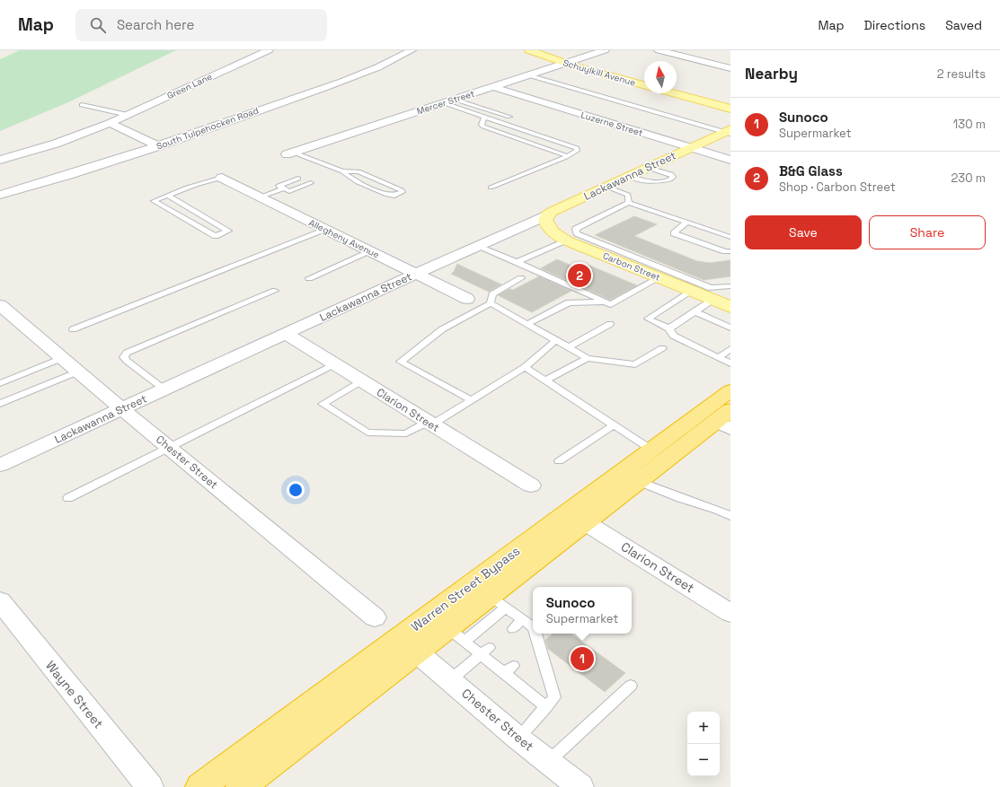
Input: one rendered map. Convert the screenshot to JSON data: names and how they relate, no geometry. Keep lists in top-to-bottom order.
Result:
{
  "streets": {
    "highway": ["Warren Street Bypass"],
    "main road": ["Schuylkill Avenue", "Lackawanna Street", "Carbon Street"],
    "street": [
      "Green Lane",
      "Mercer Street",
      "Luzerne Street",
      "South Tulpehocken Road",
      "Allegheny Avenue",
      "Clarion Street",
      "Chester Street",
      "Wayne Street"
    ]
  },
  "crossings": [
    ["Schuylkill Avenue", "Mercer Street"],
    ["Mercer Street", "Luzerne Street"],
    ["Luzerne Street", "Lackawanna Street"],
    ["Lackawanna Street", "Allegheny Avenue"],
    ["Lackawanna Street", "Carbon Street"],
    ["Lackawanna Street", "Clarion Street"],
    ["Lackawanna Street", "Chester Street"],
    ["Clarion Street", "Warren Street Bypass"],
    ["Chester Street", "Warren Street Bypass"]
  ],
  "north": "top",
  "page": {
    "header": "Map",
    "search": "Search here",
    "nav": ["Map", "Directions", "Saved"],
    "heading": ["Nearby", "2 results"],
    "list": [
      {
        "mark": "1",
        "name": "Sunoco",
        "note": "Supermarket",
        "value": "130 m"
      },
      {
        "mark": "2",
        "name": "B&G Glass",
        "note": "Shop · Carbon Street",
        "value": "230 m"
      }
    ],
    "buttons": ["Save", "Share"],
    "pins": ["2", "1"],
    "popup": ["Sunoco", "Supermarket"],
    "map_buttons": ["+", "−"]
  }
}
